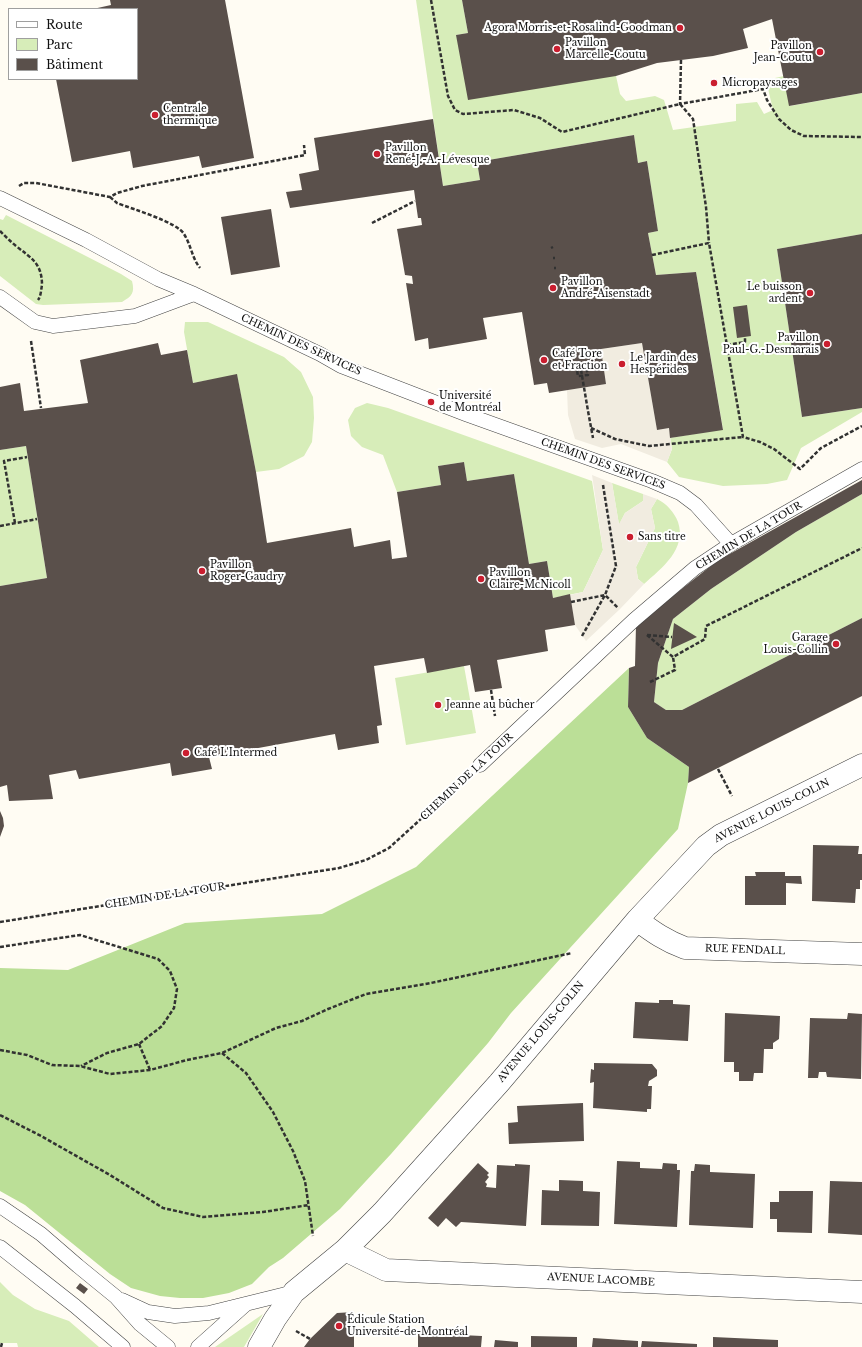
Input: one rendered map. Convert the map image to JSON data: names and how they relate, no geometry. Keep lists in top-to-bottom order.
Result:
{
  "streets": {
    "street": ["AVENUE LOUIS-COLIN", "RUE FENDALL", "AVENUE LACOMBE"],
    "lane": ["CHEMIN DES SERVICES", "CHEMIN DE LA TOUR"]
  },
  "crossings": [
    ["CHEMIN DES SERVICES", "CHEMIN DE LA TOUR"],
    ["AVENUE LOUIS-COLIN", "RUE FENDALL"],
    ["AVENUE LOUIS-COLIN", "AVENUE LACOMBE"]
  ],
  "places": [
    "Agora Morris-et-Rosalind-Goodman",
    "Pavillon Marcelle-Coutu",
    "Pavillon Jean-Coutu",
    "Micropaysages",
    "Centrale thermique",
    "Pavillon René-J.-A.-Lévesque",
    "Pavillon André-Aisenstadt",
    "Le buisson ardent",
    "Pavillon Paul-G.-Desmarais",
    "Café Tore et Fraction",
    "Le Jardin des Hespérides",
    "Université de Montréal",
    "Sans titre",
    "Pavillon Roger-Gaudry",
    "Pavillon Claire-McNicoll",
    "Garage Louis-Collin",
    "Jeanne au bûcher",
    "Café L'Intermed",
    "Édicule Station Université-de-Montréal"
  ],
  "legend": ["Route", "Parc", "Bâtiment"]
}
